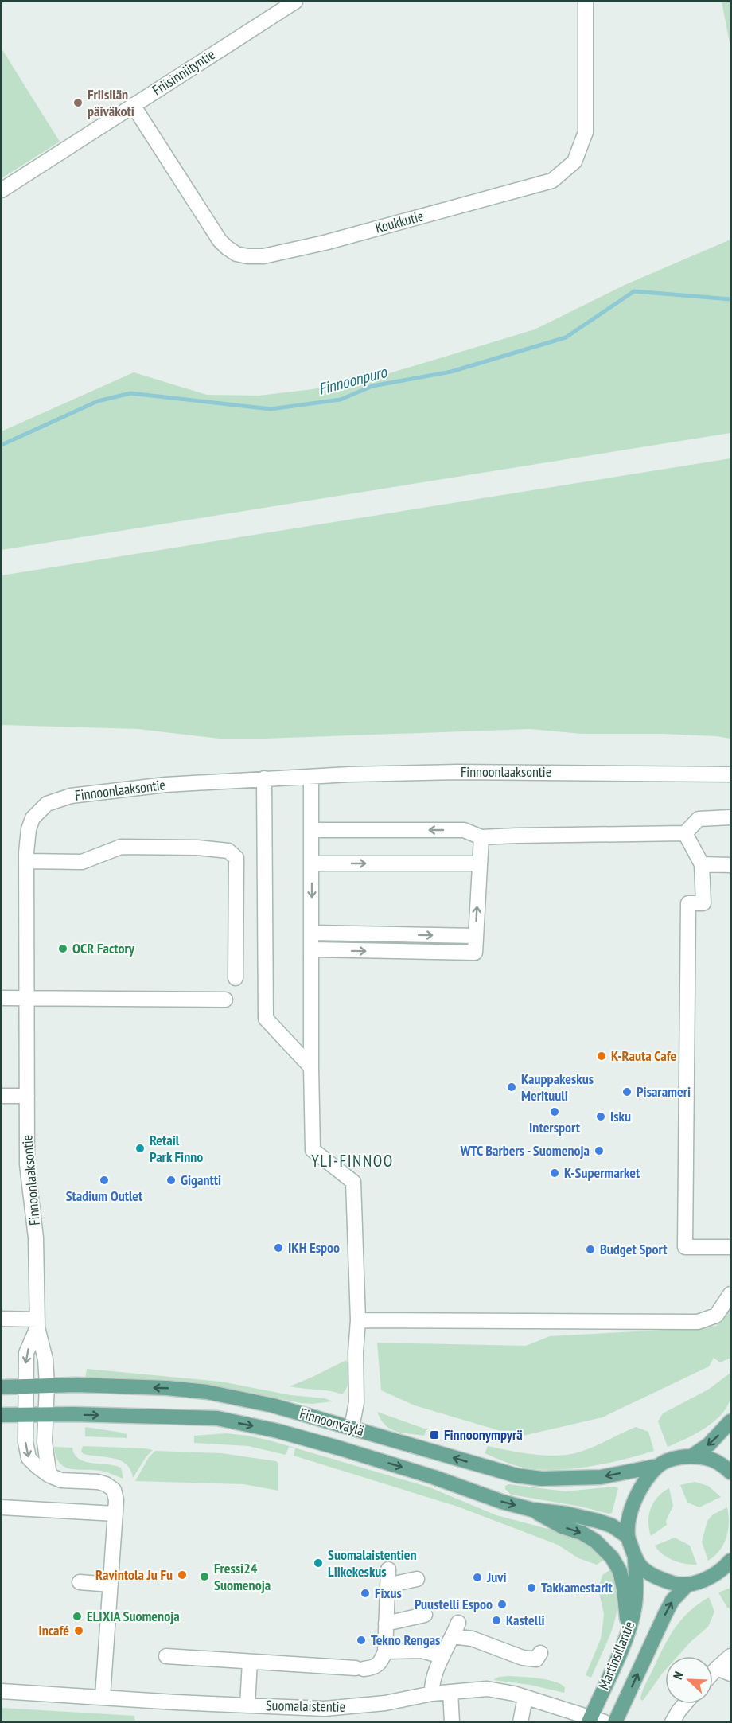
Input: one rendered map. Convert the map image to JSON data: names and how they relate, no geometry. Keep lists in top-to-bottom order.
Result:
{
  "streets": {
    "main road": ["Finnoonväylä", "Martinsillantie"],
    "street": [
      "Friisinniityntie",
      "Koukkutie",
      "Finnoonlaaksontie",
      "Suomalaistentie"
    ]
  },
  "crossings": [
    ["Friisinniityntie", "Koukkutie"],
    ["Finnoonlaaksontie", "Finnoonväylä"],
    ["Finnoonlaaksontie", "Suomalaistentie"],
    ["Martinsillantie", "Suomalaistentie"]
  ],
  "districts": ["YLI-FINNOO"],
  "water": ["Finnoonpuro"],
  "places": {
    "other": [
      "Friisilän päiväkoti",
      "OCR Factory",
      "K-Rauta Cafe",
      "Kauppakeskus Merituuli",
      "Pisarameri",
      "Intersport",
      "Isku",
      "Retail Park Finno",
      "WTC Barbers - Suomenoja",
      "K-Supermarket",
      "Stadium Outlet",
      "Gigantti",
      "IKH Espoo",
      "Budget Sport",
      "Suomalaistentien Liikekeskus",
      "Ravintola Ju Fu",
      "Fressi24 Suomenoja",
      "Juvi",
      "Takkamestarit",
      "Fixus",
      "Puustelli Espoo",
      "ELIXIA Suomenoja",
      "Kastelli",
      "Incafé",
      "Tekno Rengas"
    ],
    "transit": ["Finnoonympyrä"]
  },
  "north": "top left"
}
